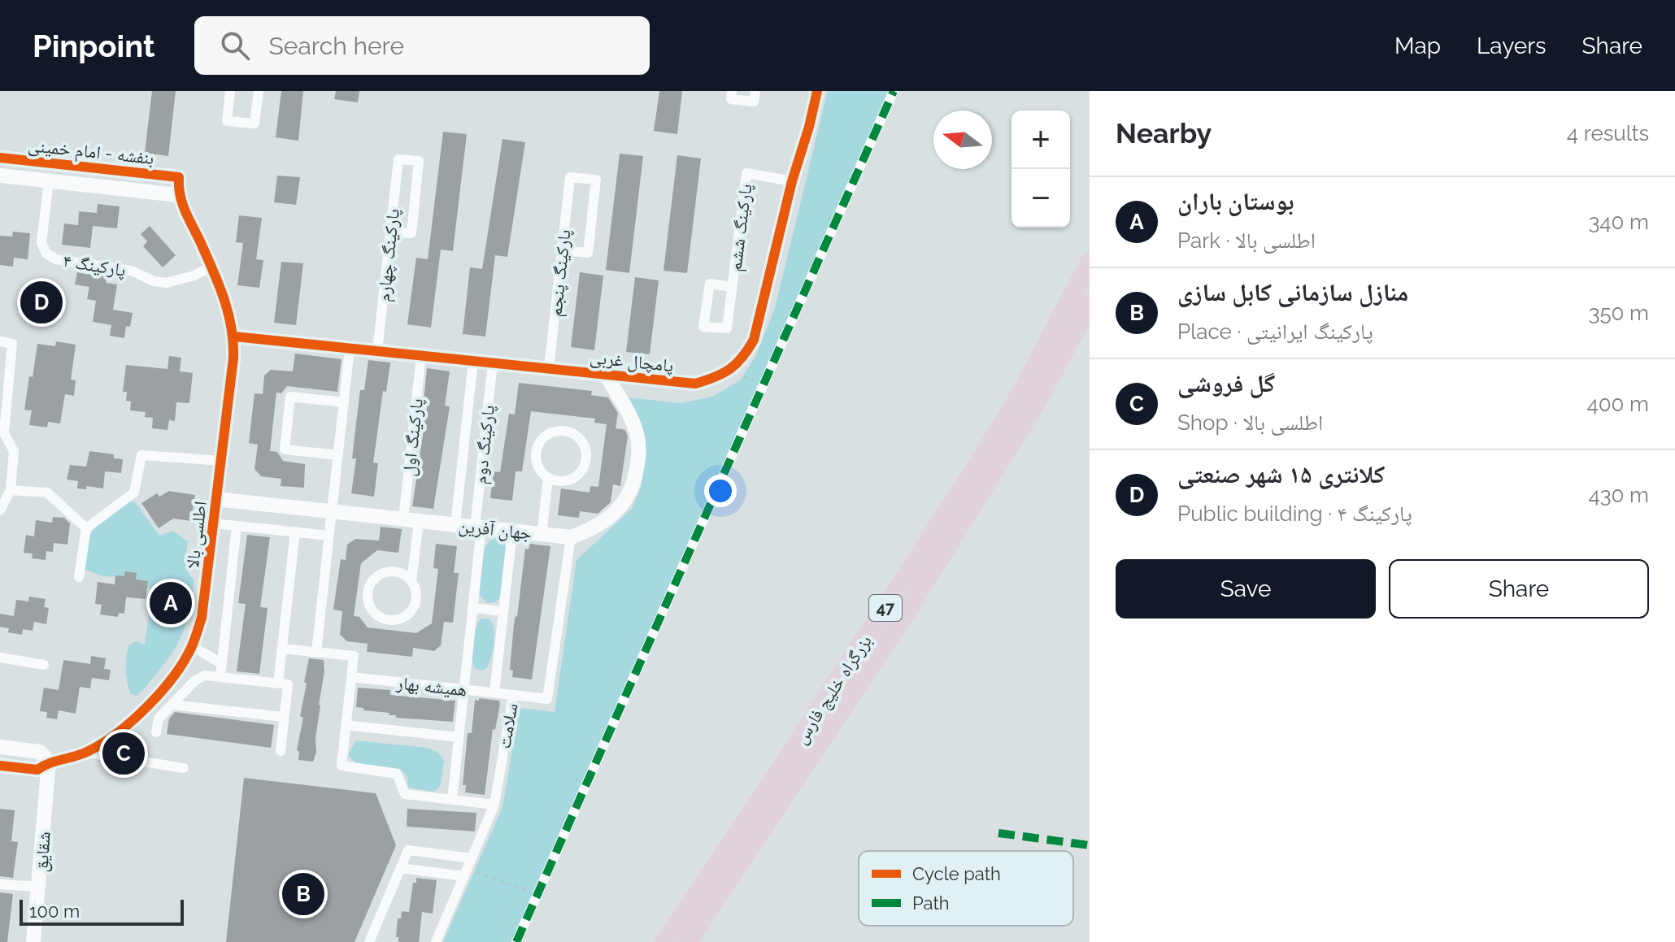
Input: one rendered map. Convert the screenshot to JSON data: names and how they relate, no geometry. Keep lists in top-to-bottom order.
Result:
{
  "streets": {
    "highway": ["47", "بزرگراه خلیج فارس"],
    "street": [
      "بنفشه - امام خمینی",
      "پارکینگ ششم",
      "پارکینگ چهارم",
      "پارکینگ ۴",
      "پارکینگ پنجم",
      "پامچال غربی",
      "پارکینگ اول",
      "پارکینگ دوم",
      "جهان آفرین",
      "اطلسی بالا",
      "همیشه بهار",
      "سلامت",
      "شقایق"
    ]
  },
  "crossings": [
    ["بنفشه - امام خمینی", "پارکینگ ۴"],
    ["بنفشه - امام خمینی", "اطلسی بالا"],
    ["پارکینگ ششم", "پامچال غربی"],
    ["پارکینگ چهارم", "پامچال غربی"],
    ["پارکینگ ۴", "اطلسی بالا"],
    ["پارکینگ پنجم", "پامچال غربی"],
    ["پامچال غربی", "پارکینگ اول"],
    ["پامچال غربی", "پارکینگ دوم"],
    ["پامچال غربی", "جهان آفرین"],
    ["پامچال غربی", "اطلسی بالا"],
    ["پارکینگ اول", "جهان آفرین"],
    ["پارکینگ دوم", "جهان آفرین"],
    ["پارکینگ دوم", "همیشه بهار"],
    ["جهان آفرین", "اطلسی بالا"],
    ["جهان آفرین", "سلامت"],
    ["اطلسی بالا", "شقایق"],
    ["همیشه بهار", "سلامت"]
  ],
  "legend": ["Cycle path", "Path"],
  "scale_bar": "100 m",
  "north": "left",
  "page": {
    "header": "Pinpoint",
    "search": "Search here",
    "nav": ["Map", "Layers", "Share"],
    "heading": ["Nearby", "4 results"],
    "map_buttons": ["+", "−"],
    "list": [
      {
        "mark": "A",
        "name": "بوستان باران",
        "note": "Park · اطلسی بالا",
        "value": "340 m"
      },
      {
        "mark": "B",
        "name": "منازل سازمانی کابل سازی",
        "note": "Place · پارکینگ ایرانیتی",
        "value": "350 m"
      },
      {
        "mark": "C",
        "name": "گل فروشی",
        "note": "Shop · اطلسی بالا",
        "value": "400 m"
      },
      {
        "mark": "D",
        "name": "کلانتری ۱۵ شهر صنعتی",
        "note": "Public building · پارکینگ ۴",
        "value": "430 m"
      }
    ],
    "pins": [
      "D",
      "A",
      "C",
      "B"
    ],
    "buttons": ["Save", "Share"],
    "scale": "100 m"
  }
}
